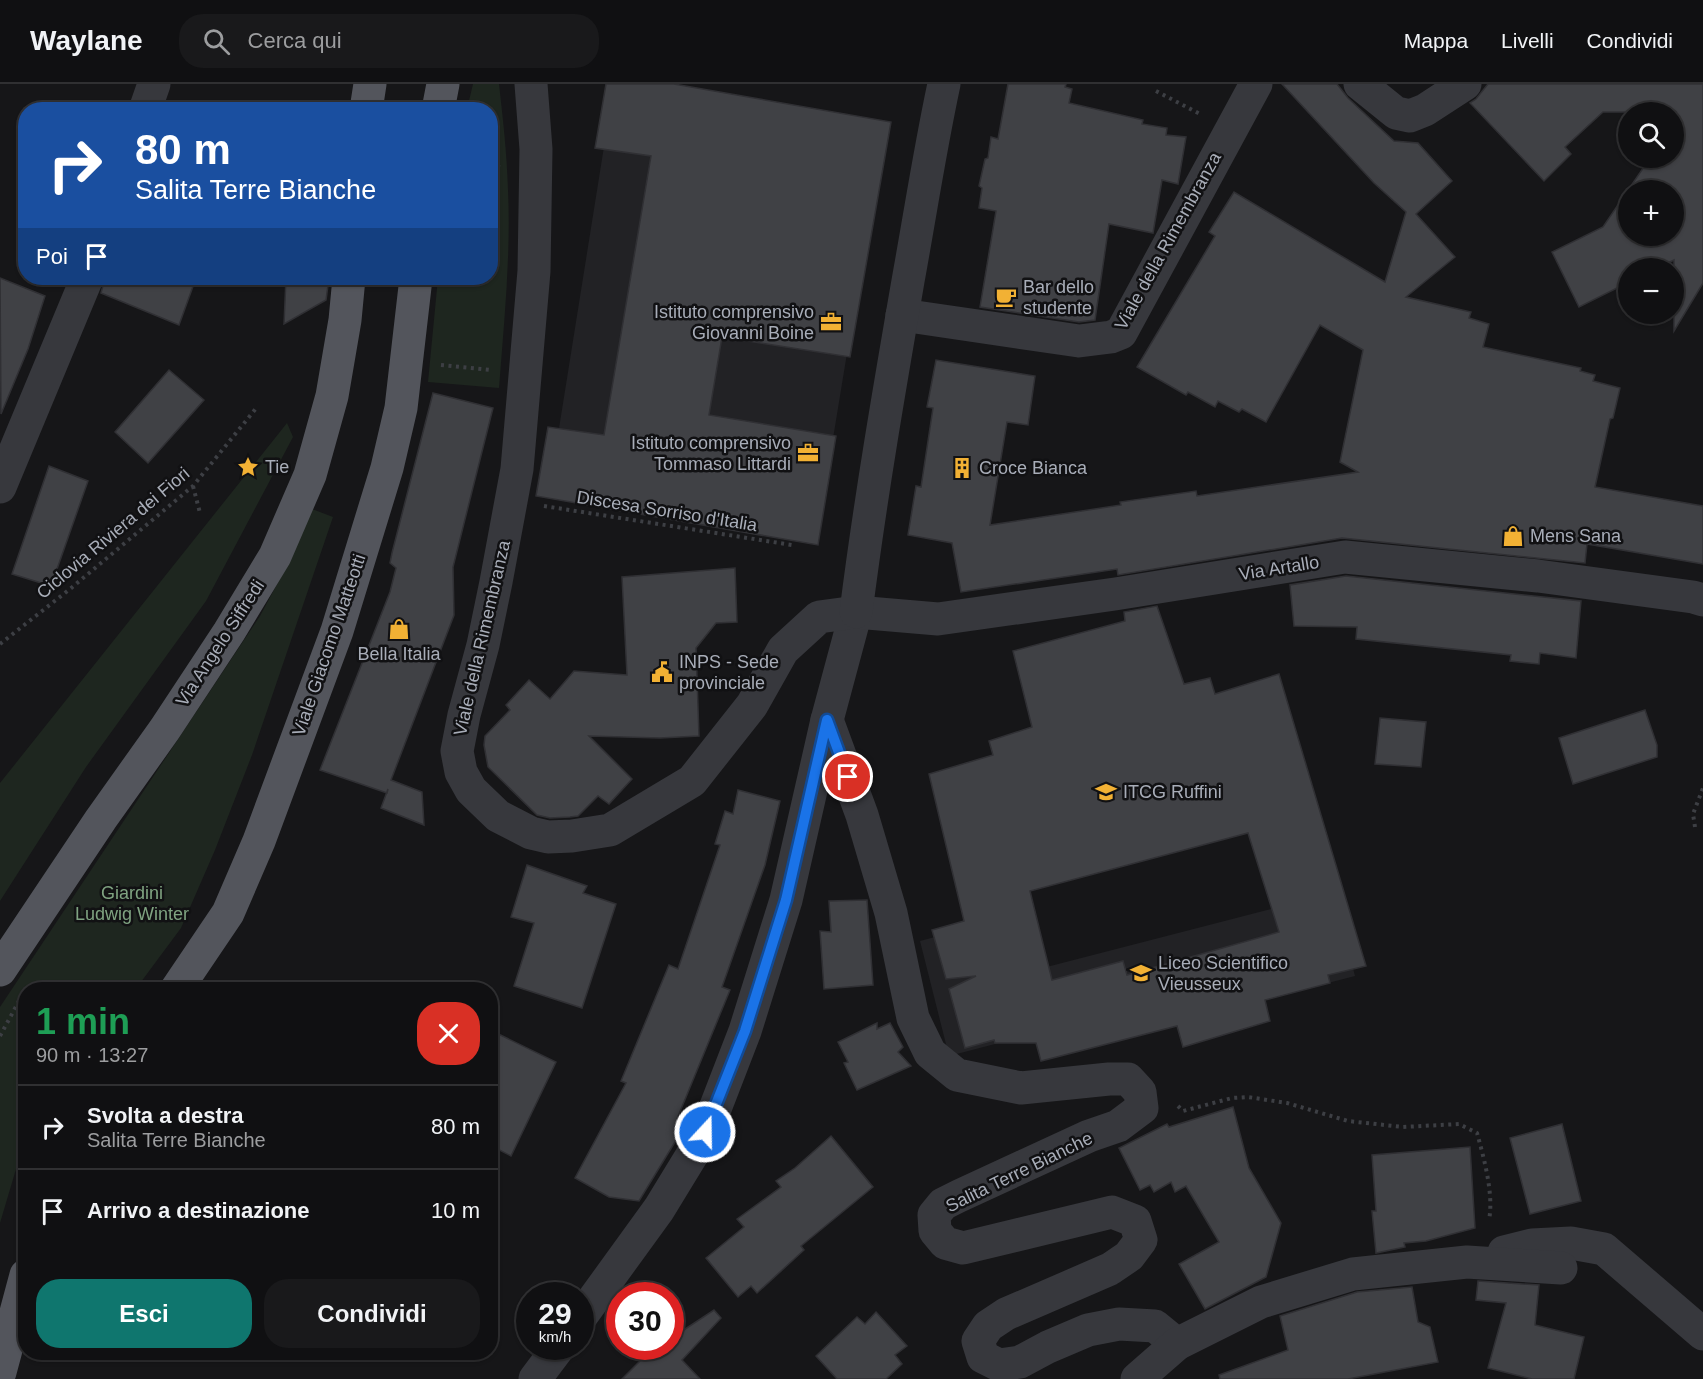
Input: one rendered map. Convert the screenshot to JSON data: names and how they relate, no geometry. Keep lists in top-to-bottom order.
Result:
{
  "streets": {
    "main road": ["Via Angelo Siffredi", "Viale Giacomo Matteotti"],
    "street": ["Viale della Rimembranza", "Via Artallo", "Salita Terre Bianche"],
    "path": ["Discesa Sorriso d'Italia", "Ciclovia Riviera dei Fiori"]
  },
  "crossings": [
    ["Viale della Rimembranza", "Via Artallo"]
  ],
  "parks": ["Giardini Ludwig Winter"],
  "places": {
    "cafe": ["Bar dello studente"],
    "office": ["Istituto comprensivo Giovanni Boine", "Istituto comprensivo Tommaso Littardi"],
    "place": ["Tie"],
    "building": ["Croce Bianca"],
    "shop": ["Mens Sana", "Bella Italia"],
    "public building": ["INPS - Sede provinciale"],
    "school or university": ["ITCG Ruffini", "Liceo Scientifico Vieusseux"]
  },
  "page": {
    "header": "Waylane",
    "search": "Cerca qui",
    "nav": ["Mappa", "Livelli", "Condividi"],
    "map_buttons": ["+", "−"],
    "turn": ["80 m", "Salita Terre Bianche"],
    "then": "Poi",
    "heading": ["1 min", "90 m · 13:27"],
    "list": [
      {
        "name": "Svolta a destra",
        "note": "Salita Terre Bianche",
        "value": "80 m"
      },
      {
        "name": "Arrivo a destinazione",
        "value": "10 m"
      }
    ],
    "buttons": ["Esci", "Condividi"],
    "speed": "29 km/h",
    "limit": "30"
  }
}
